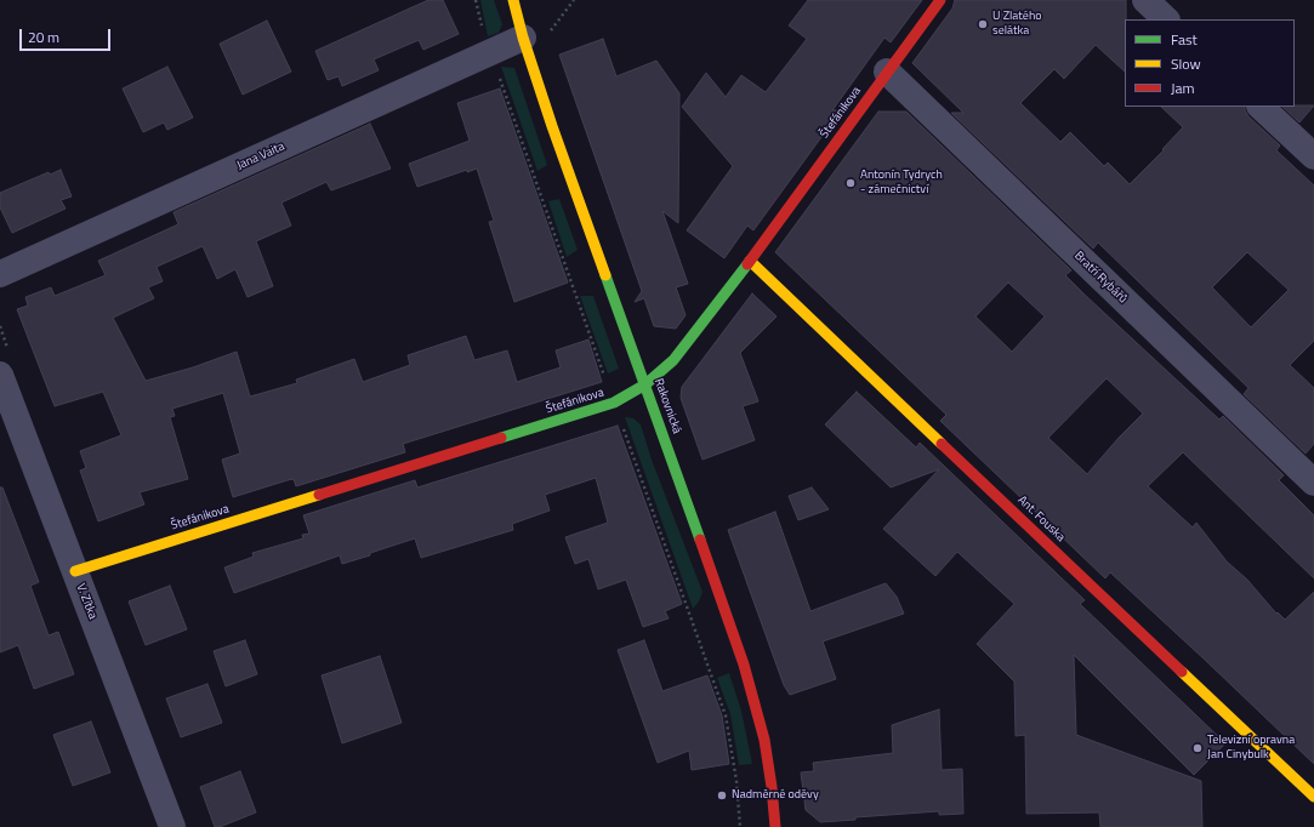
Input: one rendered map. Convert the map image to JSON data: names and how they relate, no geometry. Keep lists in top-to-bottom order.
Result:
{
  "streets": {
    "street": [
      "Štefánikova",
      "Jana Vaita",
      "Bratří Rybářů",
      "Rakovnická",
      "Ant. Fouska",
      "V. Zítka"
    ]
  },
  "crossings": [
    ["Štefánikova", "Bratří Rybářů"],
    ["Štefánikova", "Rakovnická"],
    ["Štefánikova", "Ant. Fouska"],
    ["Štefánikova", "V. Zítka"],
    ["Jana Vaita", "Rakovnická"]
  ],
  "places": [
    "U Zlatého selátka",
    "Antonín Tydrych - zámečnictví",
    "Televizní opravna Jan Cinybulk",
    "Nadměrné oděvy"
  ],
  "legend": ["Fast", "Slow", "Jam"],
  "scale_bar": "20 m"
}
